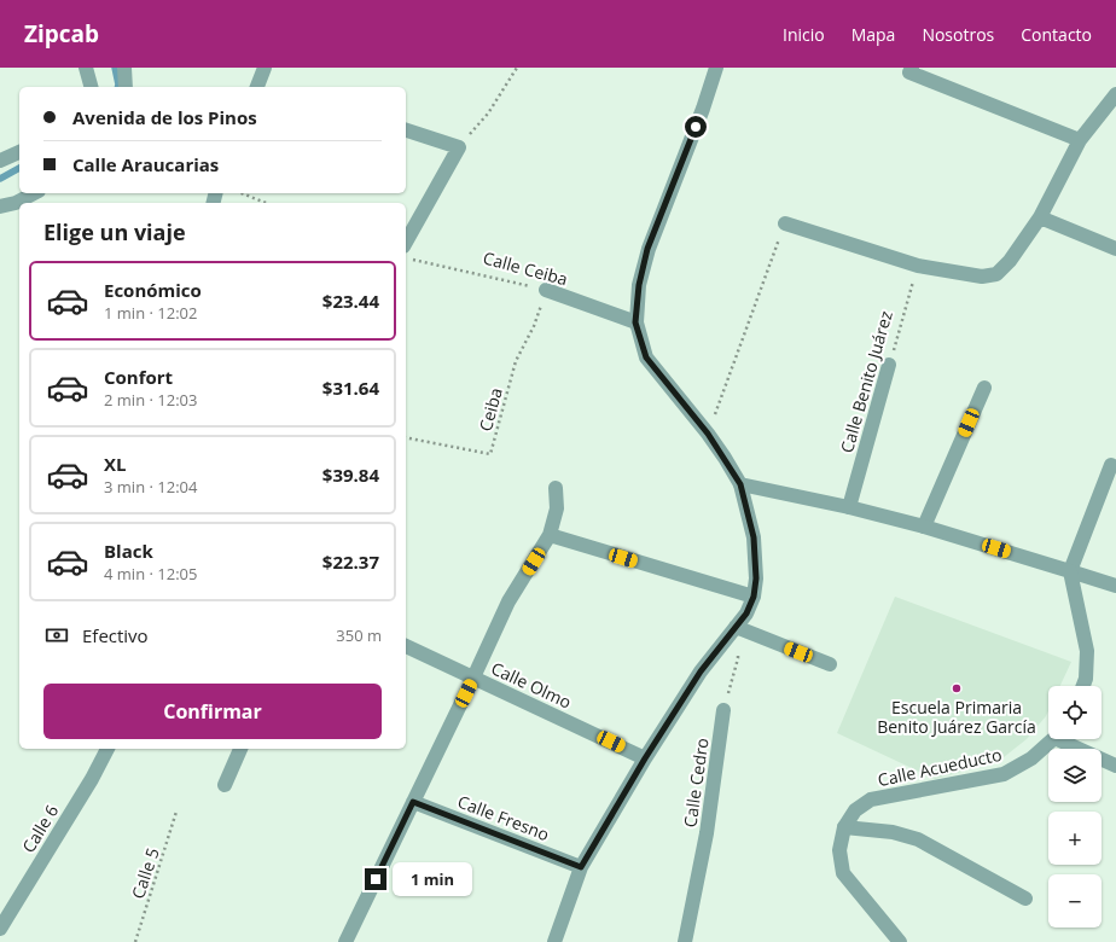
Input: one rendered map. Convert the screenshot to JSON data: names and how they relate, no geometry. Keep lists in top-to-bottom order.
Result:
{
  "streets": {
    "street": [
      "Calle Ceiba",
      "Calle Benito Juárez",
      "Calle Olmo",
      "Calle Acueducto",
      "Calle Cedro",
      "Calle Fresno",
      "Calle 6"
    ],
    "path": ["Ceiba", "Calle 5"]
  },
  "crossings": [
    ["Calle Ceiba", "Ceiba"]
  ],
  "places": ["Escuela Primaria Benito Juárez García"],
  "page": {
    "header": "Zipcab",
    "nav": [
      "Inicio",
      "Mapa",
      "Nosotros",
      "Contacto"
    ],
    "banner": ["Avenida de los Pinos", "Calle Araucarias"],
    "heading": "Elige un viaje",
    "list": [
      {
        "name": "Económico",
        "note": "1 min · 12:02",
        "value": "$23.44"
      },
      {
        "name": "Confort",
        "note": "2 min · 12:03",
        "value": "$31.64"
      },
      {
        "name": "XL",
        "note": "3 min · 12:04",
        "value": "$39.84"
      },
      {
        "name": "Black",
        "note": "4 min · 12:05",
        "value": "$22.37"
      }
    ],
    "pay": ["Efectivo", "350 m"],
    "buttons": "Confirmar",
    "map_buttons": ["+", "−"],
    "bubble": "1 min"
  }
}
